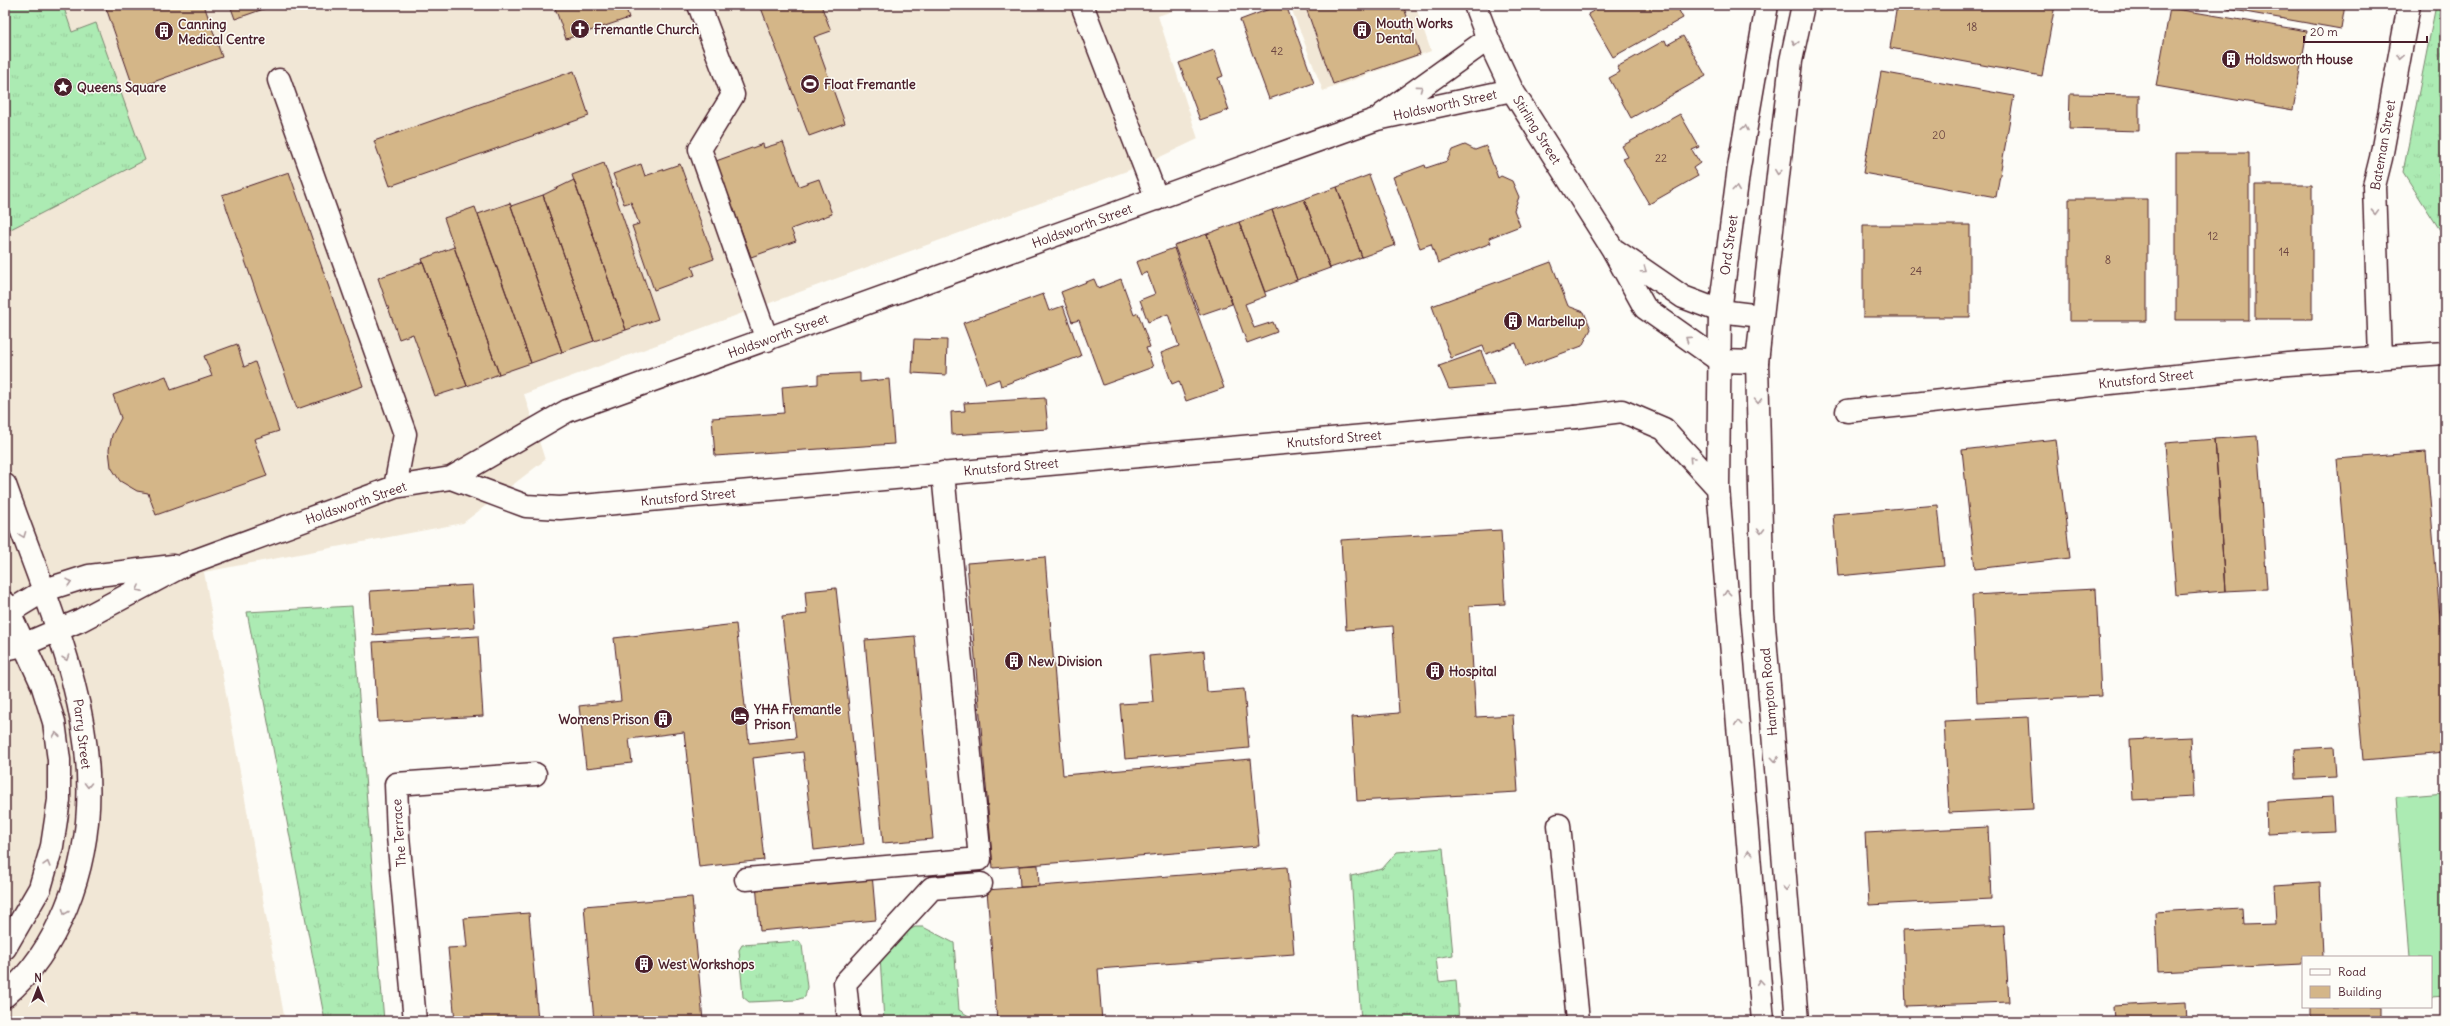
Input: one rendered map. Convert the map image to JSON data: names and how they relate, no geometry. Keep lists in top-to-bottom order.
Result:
{
  "streets": {
    "street": [
      "Holdsworth Street",
      "Stirling Street",
      "Bateman Street",
      "Ord Street",
      "Knutsford Street",
      "Hampton Road",
      "Parry Street",
      "The Terrace"
    ]
  },
  "crossings": [
    ["Holdsworth Street", "Stirling Street"],
    ["Holdsworth Street", "Knutsford Street"],
    ["Holdsworth Street", "Parry Street"],
    ["Stirling Street", "Ord Street"],
    ["Bateman Street", "Knutsford Street"],
    ["Ord Street", "Knutsford Street"]
  ],
  "one_way": ["Bateman Street", "Knutsford Street"],
  "places": {
    "church": ["Fremantle Church"],
    "building": [
      "Mouth Works Dental",
      "Canning Medical Centre",
      "Holdsworth House",
      "Marbellup",
      "New Division",
      "Hospital",
      "Womens Prison",
      "West Workshops"
    ],
    "sports": ["Float Fremantle"],
    "place": ["Queens Square"],
    "hotel": ["YHA Fremantle Prison"]
  },
  "house_numbers": [
    "18",
    "42",
    "20",
    "22",
    "12",
    "14",
    "8",
    "24"
  ],
  "legend": ["Road", "Building"],
  "scale_bar": "20 m",
  "north": "top"
}
